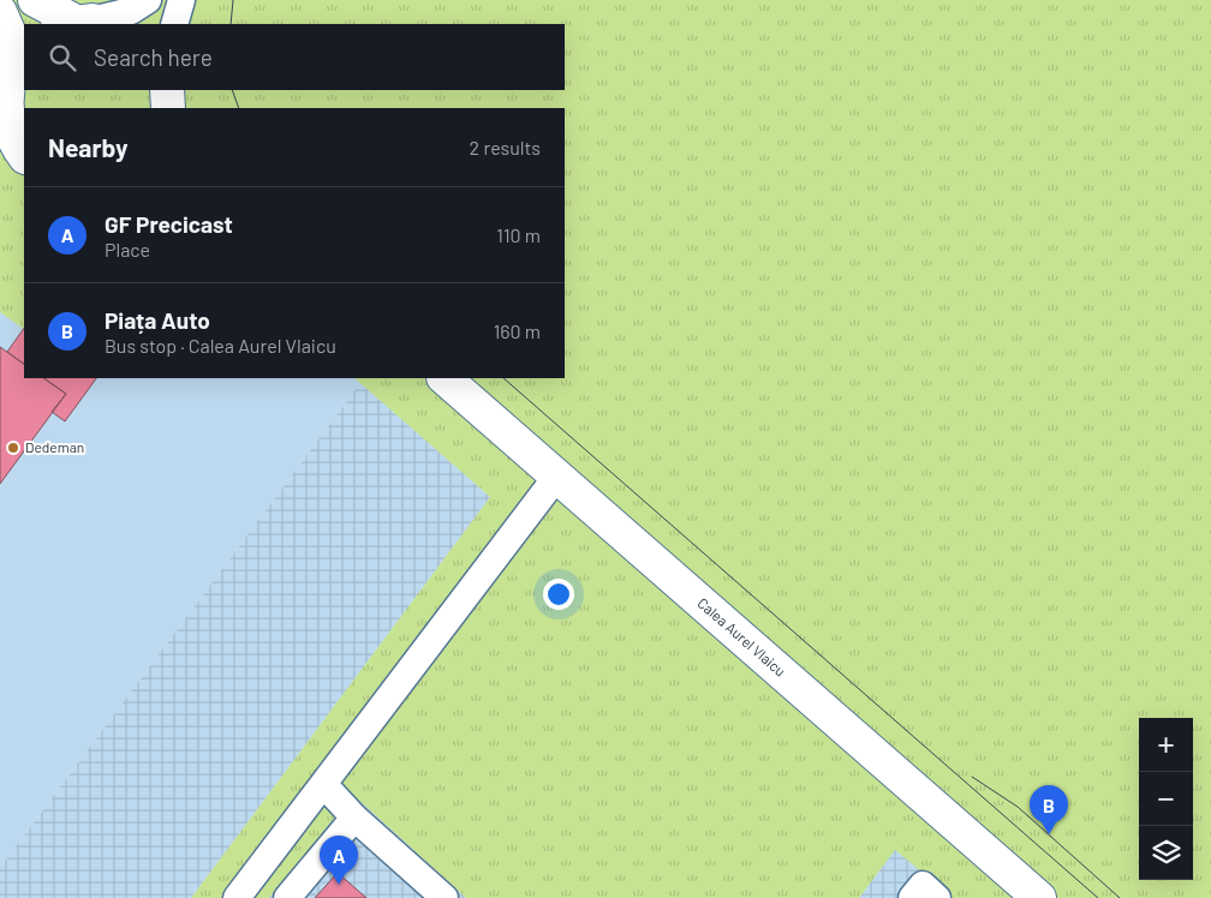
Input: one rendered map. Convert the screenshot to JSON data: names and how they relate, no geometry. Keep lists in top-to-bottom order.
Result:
{
  "streets": {
    "main road": ["Calea Aurel Vlaicu"]
  },
  "places": ["Dedeman"],
  "page": {
    "search": "Search here",
    "heading": ["Nearby", "2 results"],
    "list": [
      {
        "mark": "A",
        "name": "GF Precicast",
        "note": "Place",
        "value": "110 m"
      },
      {
        "mark": "B",
        "name": "Piața Auto",
        "note": "Bus stop · Calea Aurel Vlaicu",
        "value": "160 m"
      }
    ],
    "map_buttons": ["+", "−"],
    "pins": ["B", "A"]
  }
}
